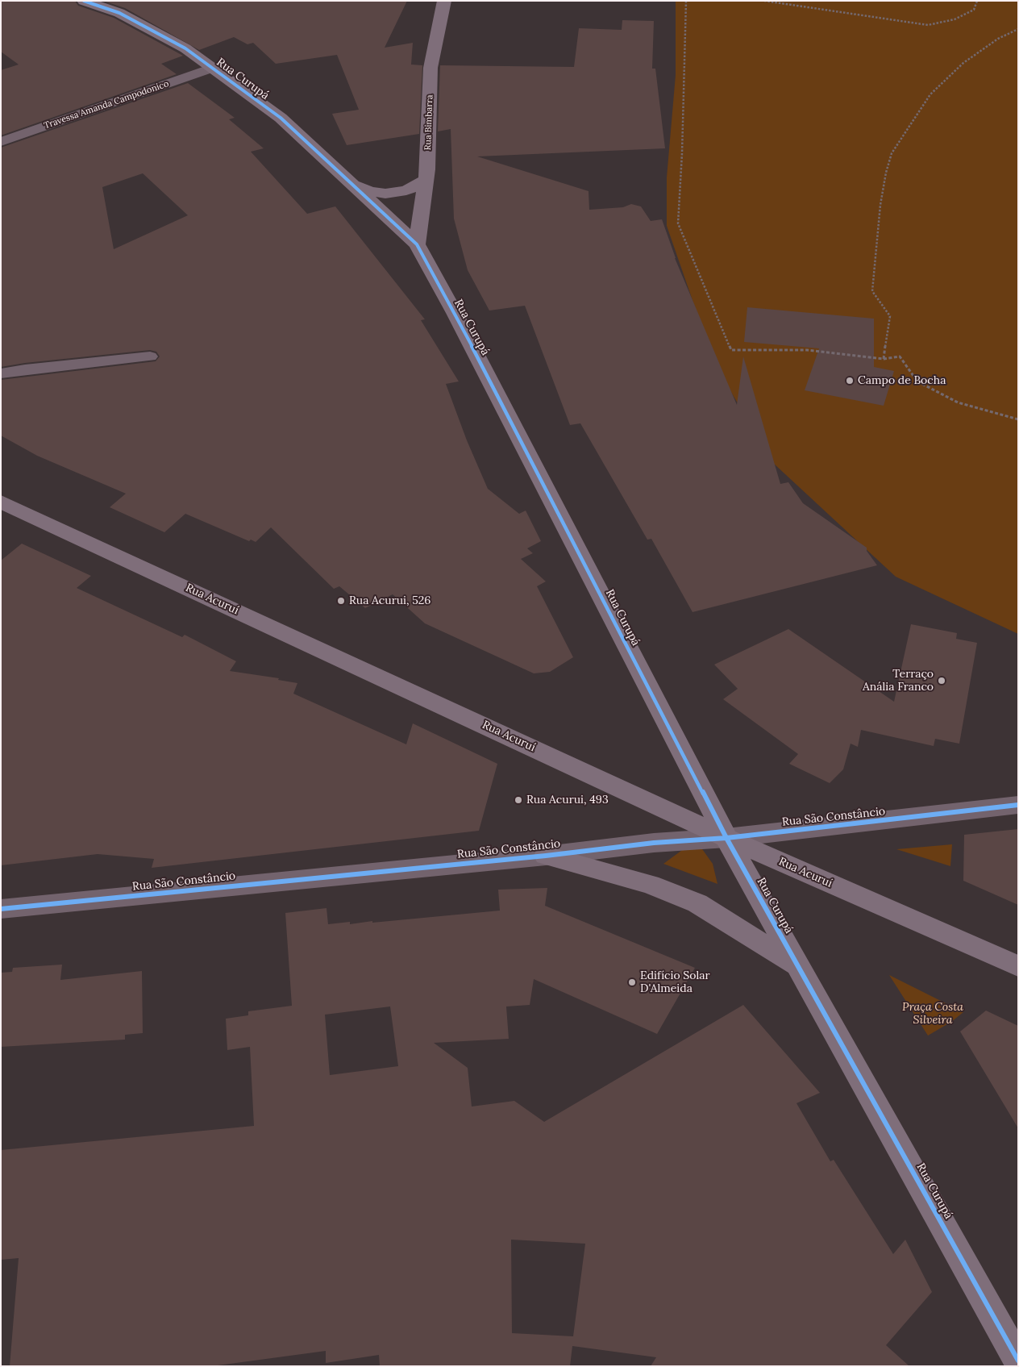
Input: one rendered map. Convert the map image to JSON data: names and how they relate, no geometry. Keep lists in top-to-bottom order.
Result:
{
  "streets": {
    "street": [
      "Rua Curupá",
      "Rua Bimbarra",
      "Rua Acuruí",
      "Rua São Constâncio"
    ],
    "lane": ["Travessa Amanda Campodonico"]
  },
  "crossings": [
    ["Rua Curupá", "Travessa Amanda Campodonico"],
    ["Rua Curupá", "Rua Bimbarra"],
    ["Rua Curupá", "Rua Acuruí"],
    ["Rua Curupá", "Rua São Constâncio"],
    ["Rua Acuruí", "Rua São Constâncio"]
  ],
  "parks": ["Praça Costa Silveira"],
  "places": [
    "Campo de Bocha",
    "Rua Acurui, 526",
    "Terraço Anália Franco",
    "Rua Acurui, 493",
    "Edifício Solar D'Almeida"
  ]
}
